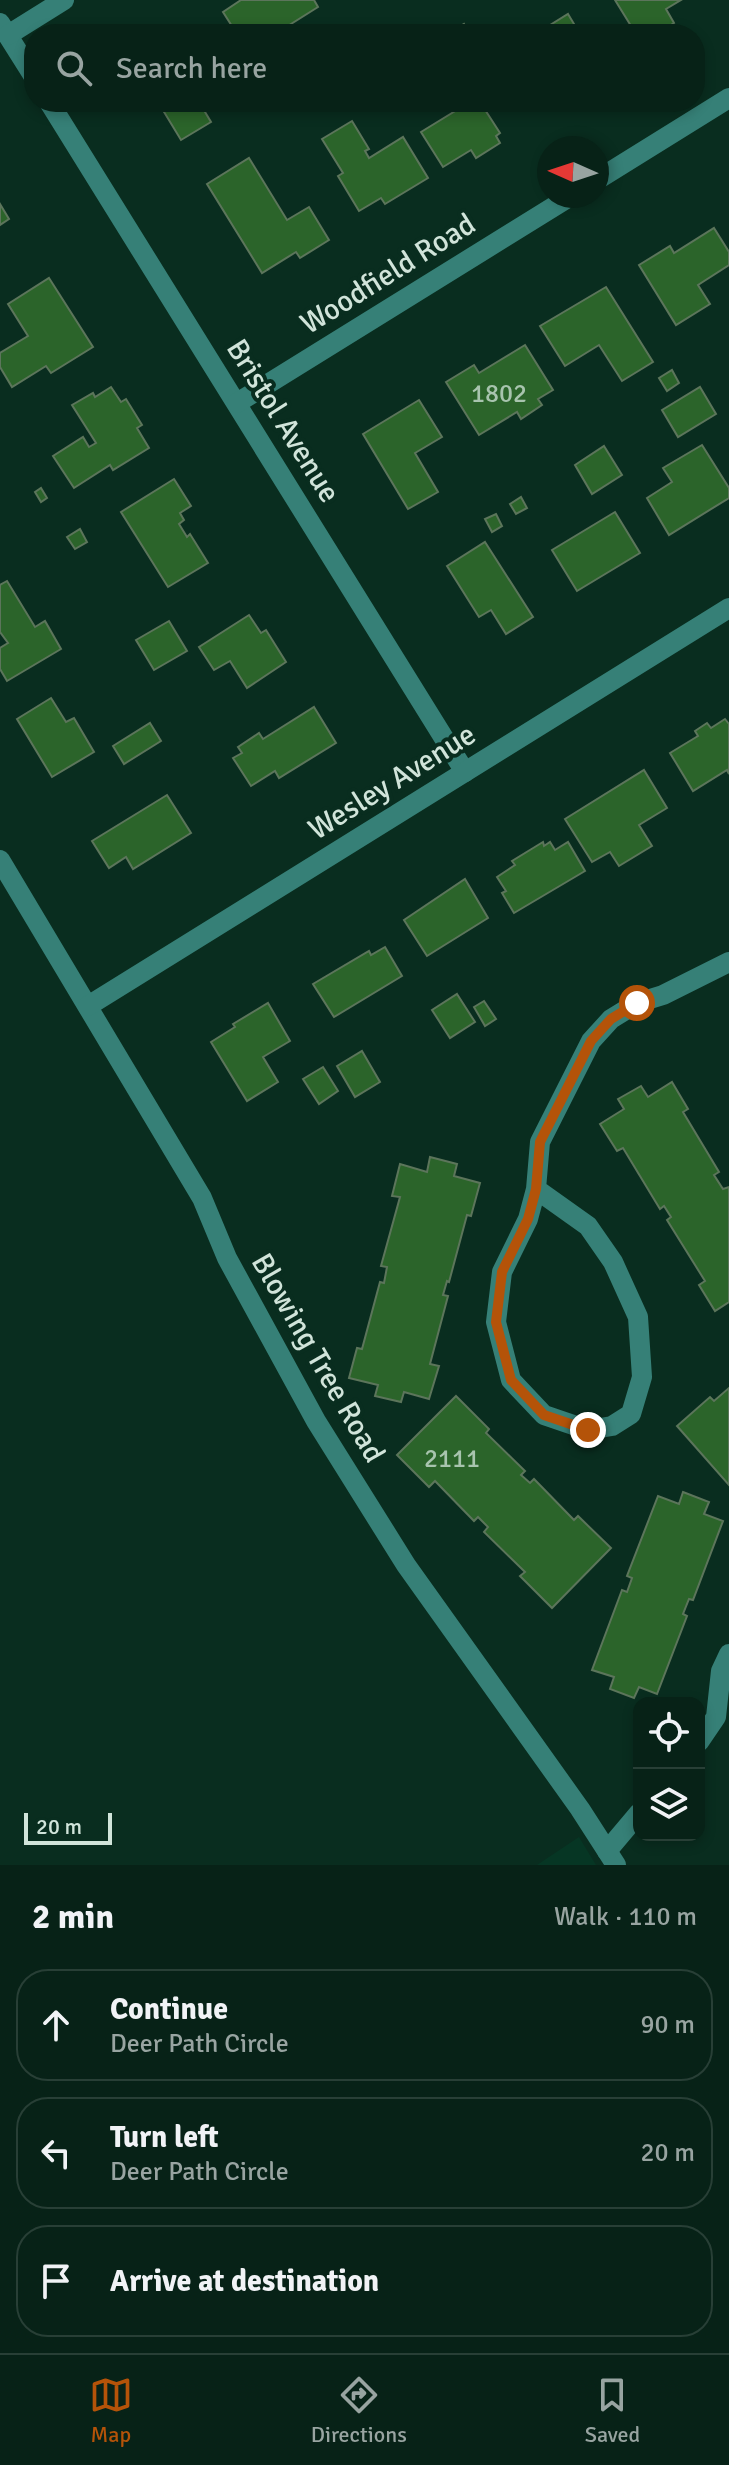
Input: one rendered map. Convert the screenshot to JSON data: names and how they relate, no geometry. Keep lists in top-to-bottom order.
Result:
{
  "streets": {
    "street": [
      "Woodfield Road",
      "Bristol Avenue",
      "Wesley Avenue",
      "Blowing Tree Road"
    ]
  },
  "crossings": [
    ["Woodfield Road", "Bristol Avenue"],
    ["Bristol Avenue", "Wesley Avenue"],
    ["Wesley Avenue", "Blowing Tree Road"]
  ],
  "house_numbers": ["1802", "2111"],
  "scale_bar": "20 m",
  "north": "left",
  "page": {
    "search": "Search here",
    "scale": "20 m",
    "heading": ["2 min", "Walk · 110 m"],
    "list": [
      ["Continue", "Deer Path Circle", "90 m"],
      ["Turn left", "Deer Path Circle", "20 m"],
      "Arrive at destination"
    ],
    "nav": ["Map", "Directions", "Saved"]
  }
}
